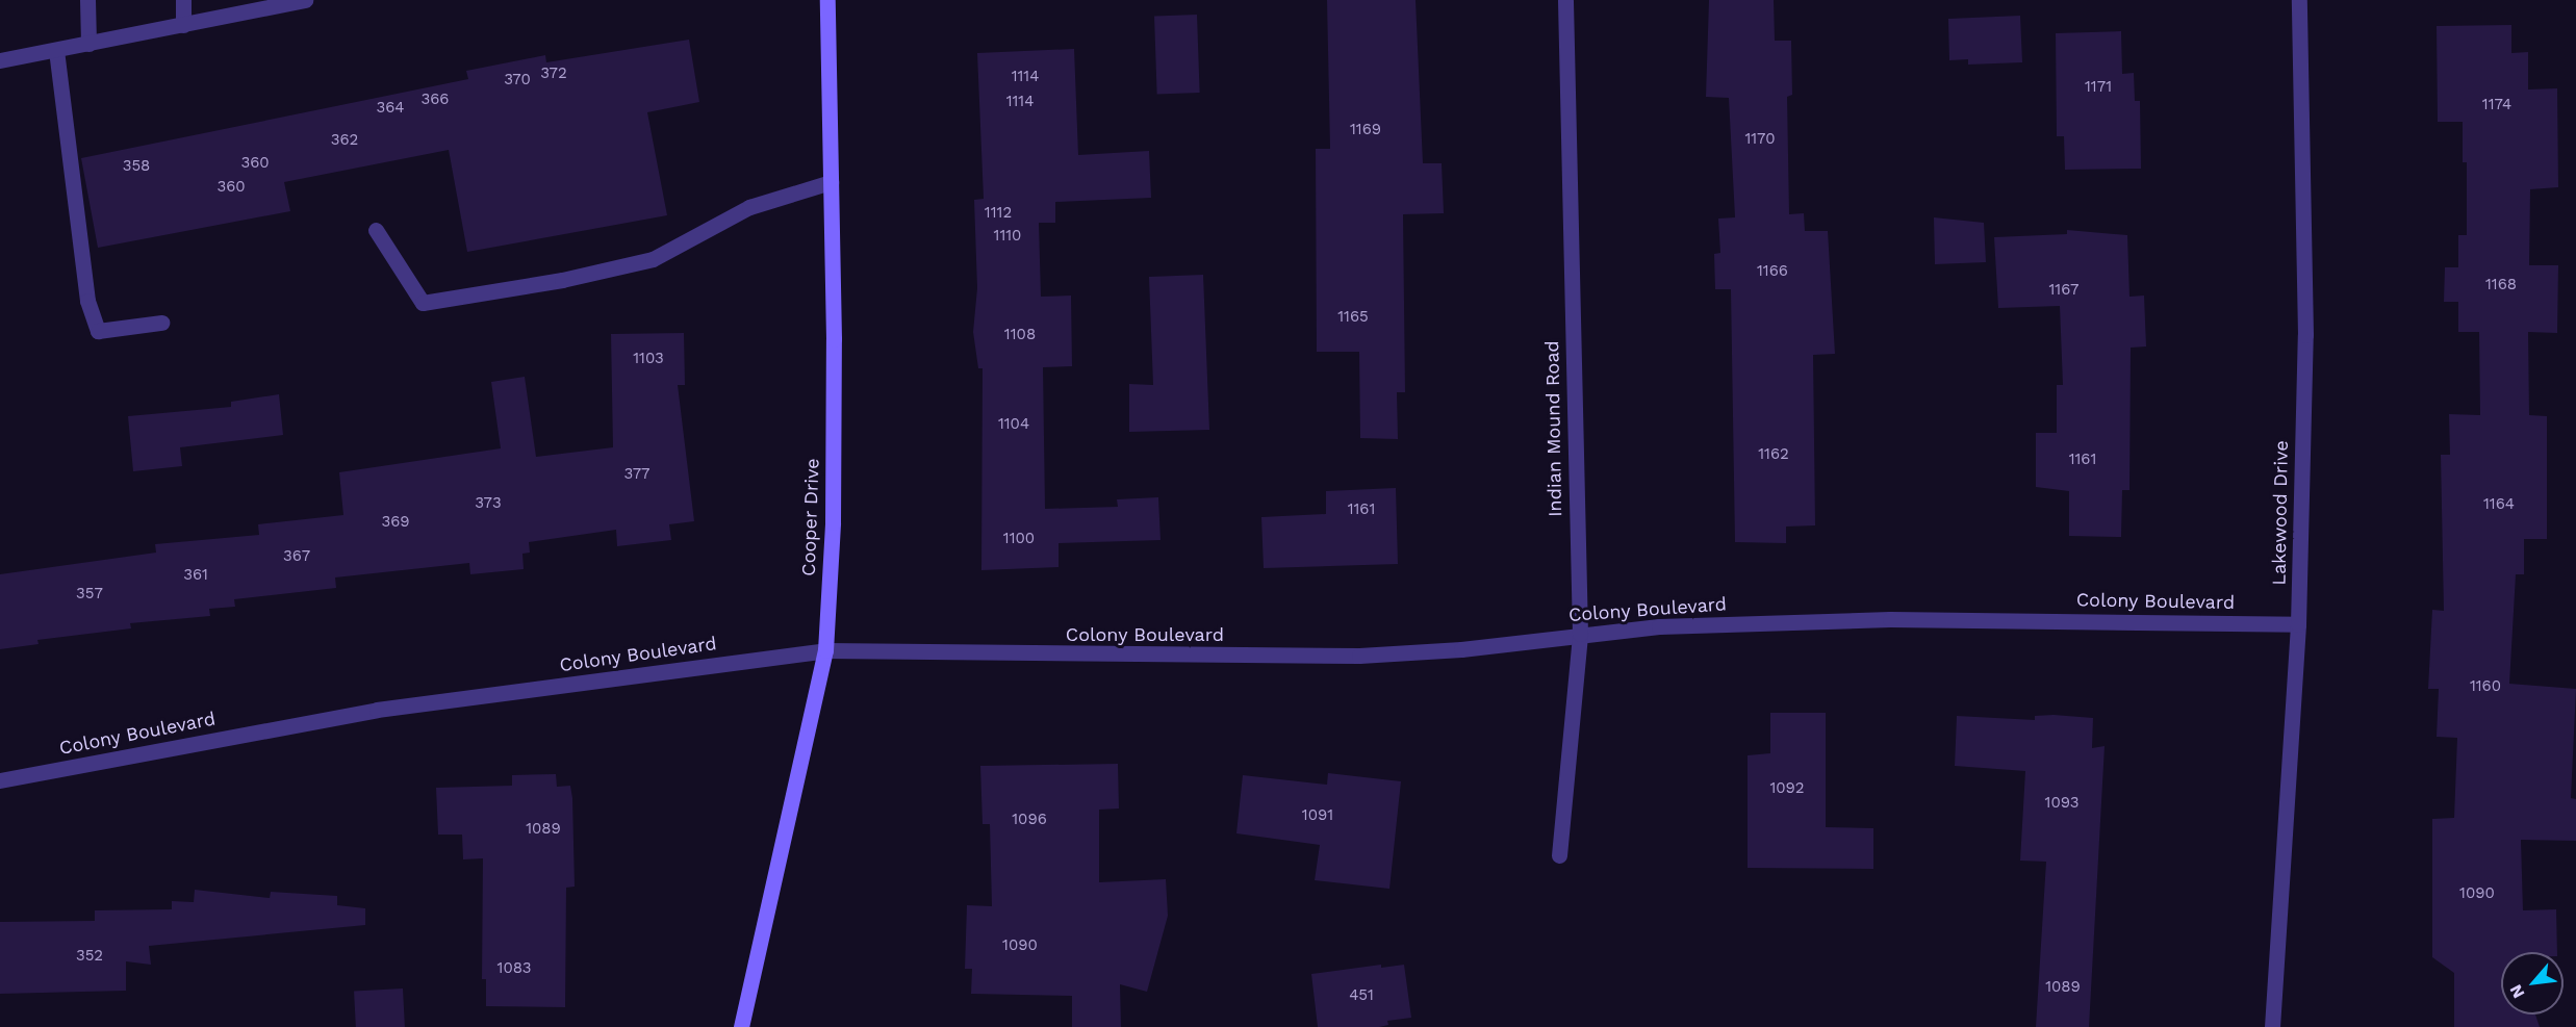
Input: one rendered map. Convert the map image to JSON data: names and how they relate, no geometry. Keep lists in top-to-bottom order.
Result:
{
  "streets": {
    "street": [
      "Indian Mound Road",
      "Lakewood Drive",
      "Cooper Drive",
      "Colony Boulevard"
    ]
  },
  "crossings": [
    ["Indian Mound Road", "Colony Boulevard"],
    ["Lakewood Drive", "Colony Boulevard"],
    ["Cooper Drive", "Colony Boulevard"]
  ],
  "house_numbers": [
    "372",
    "1114",
    "370",
    "1171",
    "366",
    "1114",
    "1174",
    "364",
    "1169",
    "1170",
    "362",
    "360",
    "358",
    "360",
    "1112",
    "1110",
    "1166",
    "1168",
    "1167",
    "1165",
    "1108",
    "1103",
    "1104",
    "1162",
    "1161",
    "377",
    "373",
    "1164",
    "1161",
    "369",
    "1100",
    "367",
    "361",
    "357",
    "1160",
    "1092",
    "1093",
    "1091",
    "1096",
    "1089",
    "1090",
    "1090",
    "352",
    "1083",
    "1089",
    "451"
  ],
  "north": "bottom left"
}
